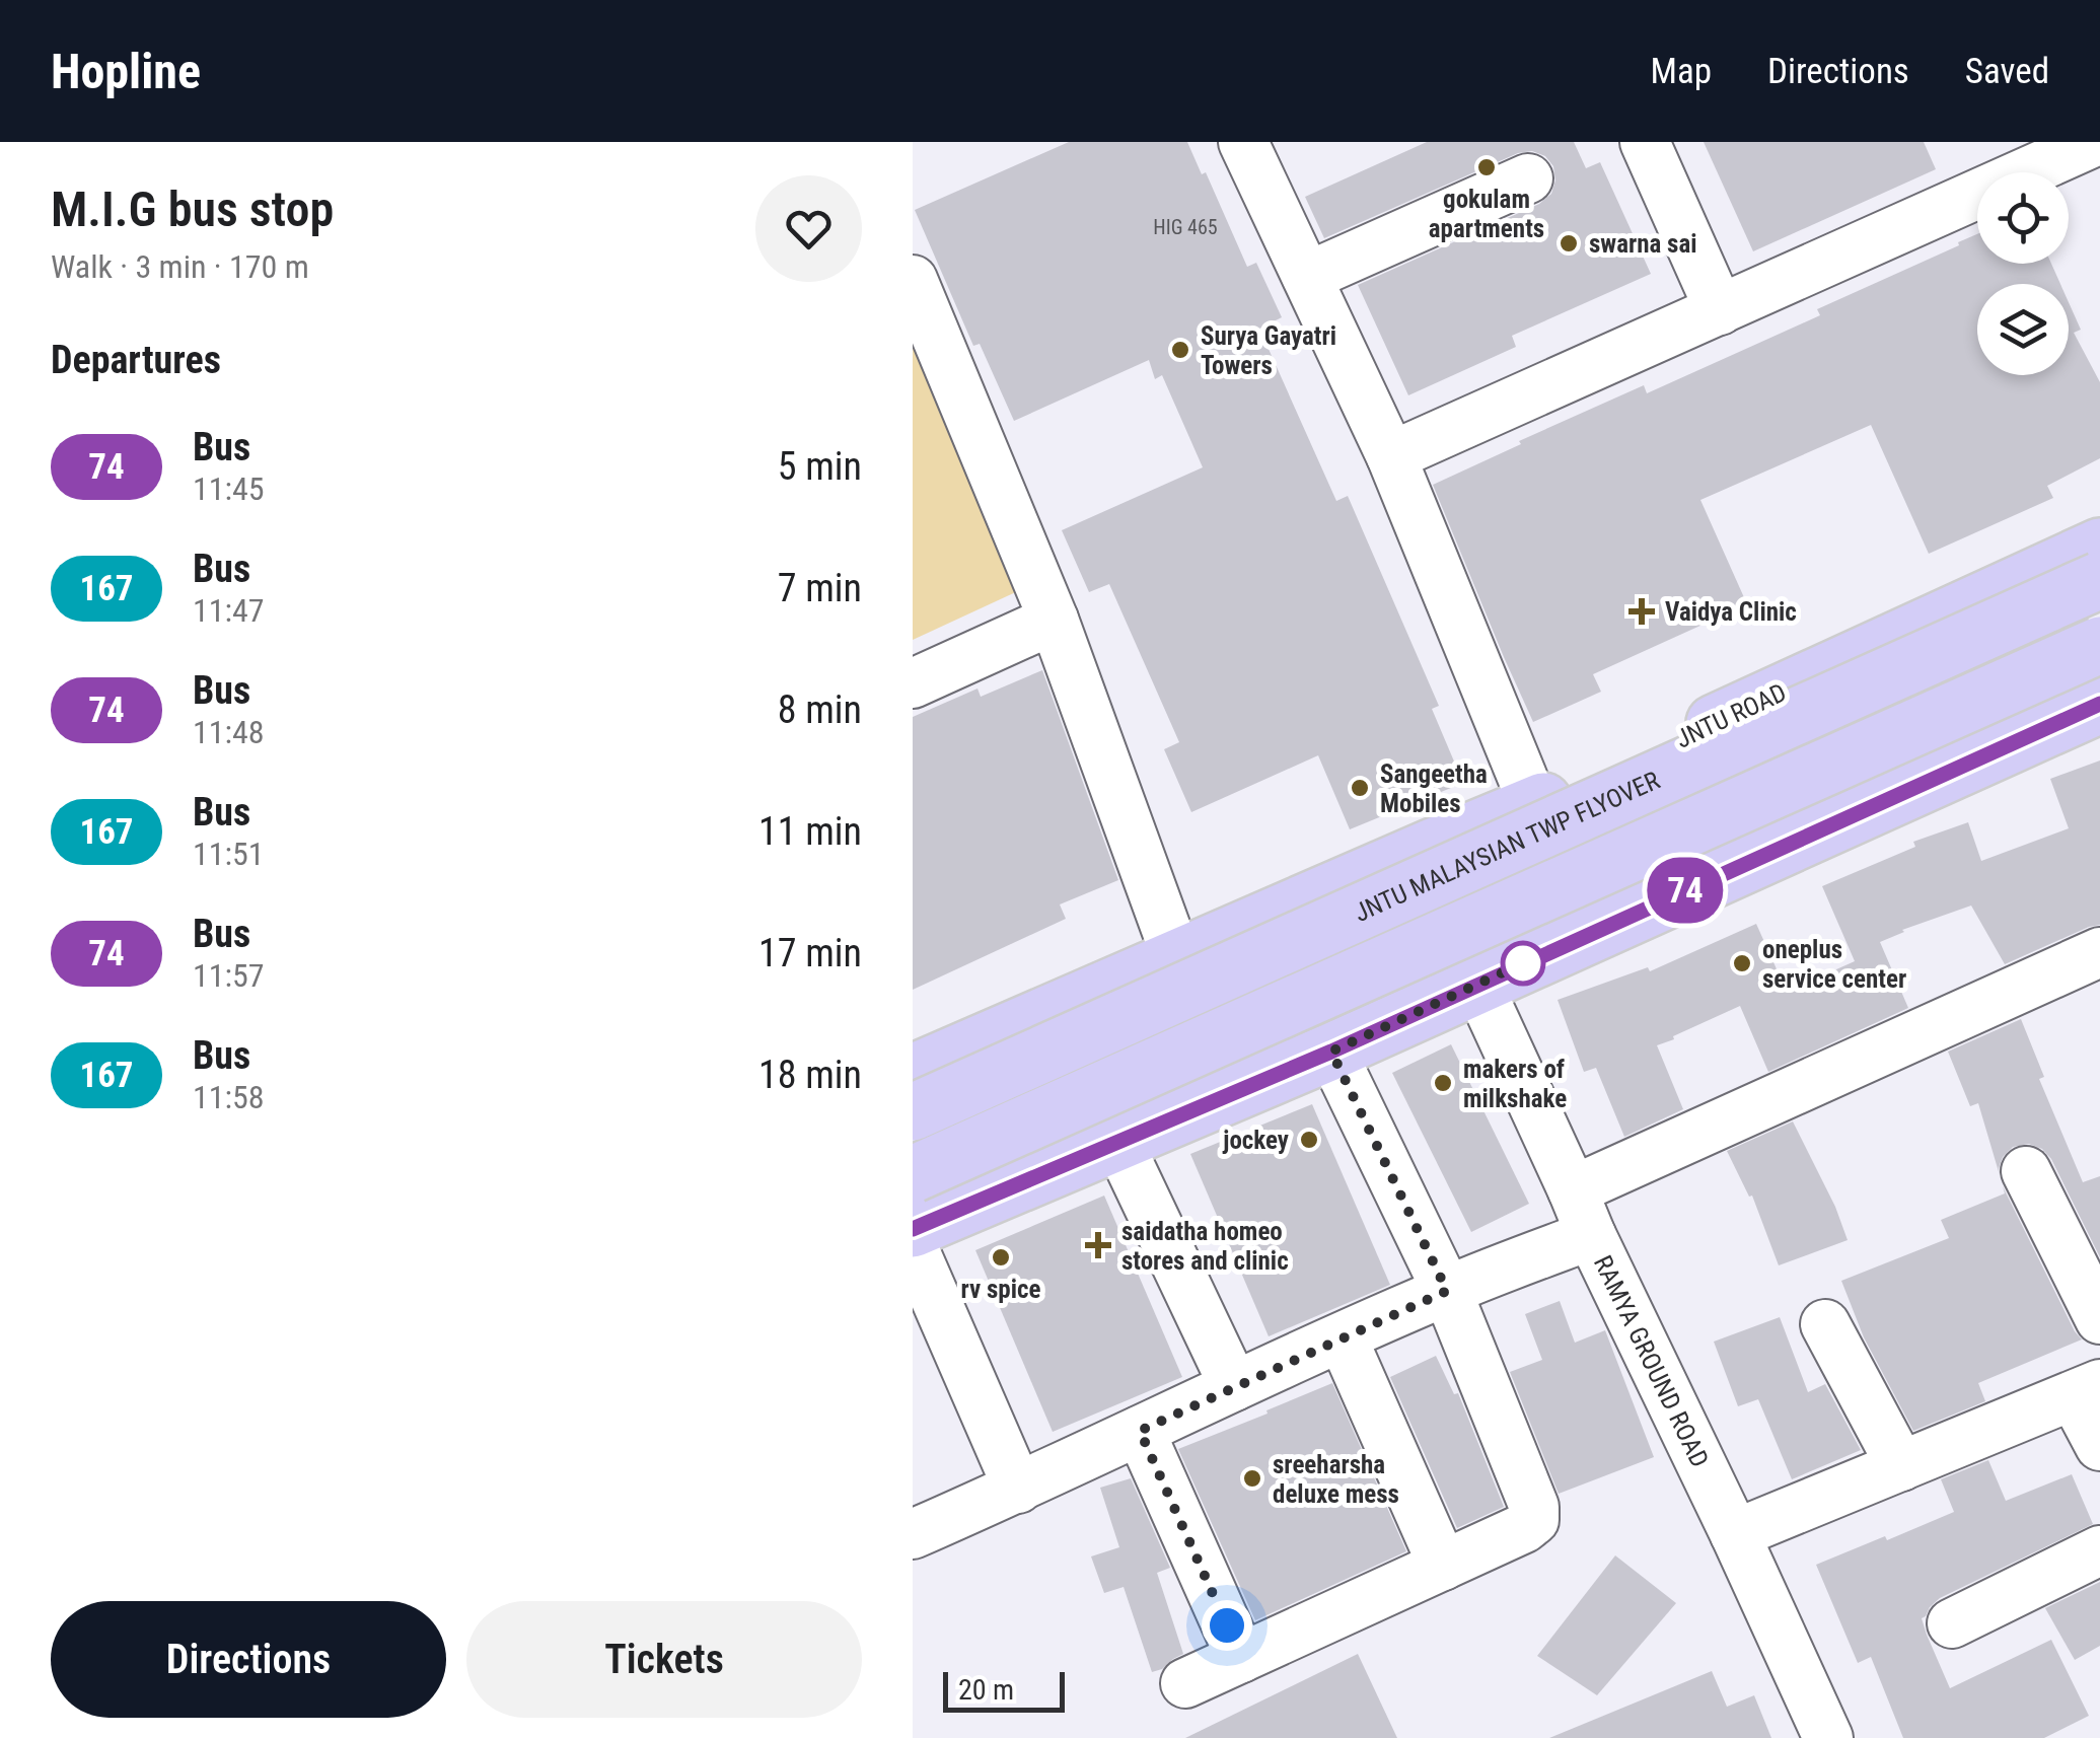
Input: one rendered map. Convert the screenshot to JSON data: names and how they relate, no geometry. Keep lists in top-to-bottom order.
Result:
{
  "streets": {
    "main road": ["JNTU ROAD", "JNTU MALAYSIAN TWP FLYOVER"],
    "street": ["RAMYA GROUND ROAD"]
  },
  "places": {
    "other": [
      "gokulam apartments",
      "swarna sai",
      "Surya Gayatri Towers",
      "Sangeetha Mobiles",
      "oneplus service center",
      "makers of milkshake",
      "jockey",
      "rv spice",
      "sreeharsha deluxe mess"
    ],
    "health": ["Vaidya Clinic", "saidatha homeo stores and clinic"]
  },
  "lines": ["bus line 74"],
  "house_numbers": ["HIG 465"],
  "scale_bar": "20 m",
  "page": {
    "header": "Hopline",
    "nav": ["Map", "Directions", "Saved"],
    "heading": [
      ["M.I.G bus stop", "Walk · 3 min · 170 m"],
      "Departures"
    ],
    "on_map": "74",
    "list": [
      {
        "mark": "74",
        "name": "Bus",
        "note": "11:45",
        "value": "5 min"
      },
      {
        "mark": "167",
        "name": "Bus",
        "note": "11:47",
        "value": "7 min"
      },
      {
        "mark": "74",
        "name": "Bus",
        "note": "11:48",
        "value": "8 min"
      },
      {
        "mark": "167",
        "name": "Bus",
        "note": "11:51",
        "value": "11 min"
      },
      {
        "mark": "74",
        "name": "Bus",
        "note": "11:57",
        "value": "17 min"
      },
      {
        "mark": "167",
        "name": "Bus",
        "note": "11:58",
        "value": "18 min"
      }
    ],
    "buttons": ["Directions", "Tickets"],
    "scale": "20 m"
  }
}
